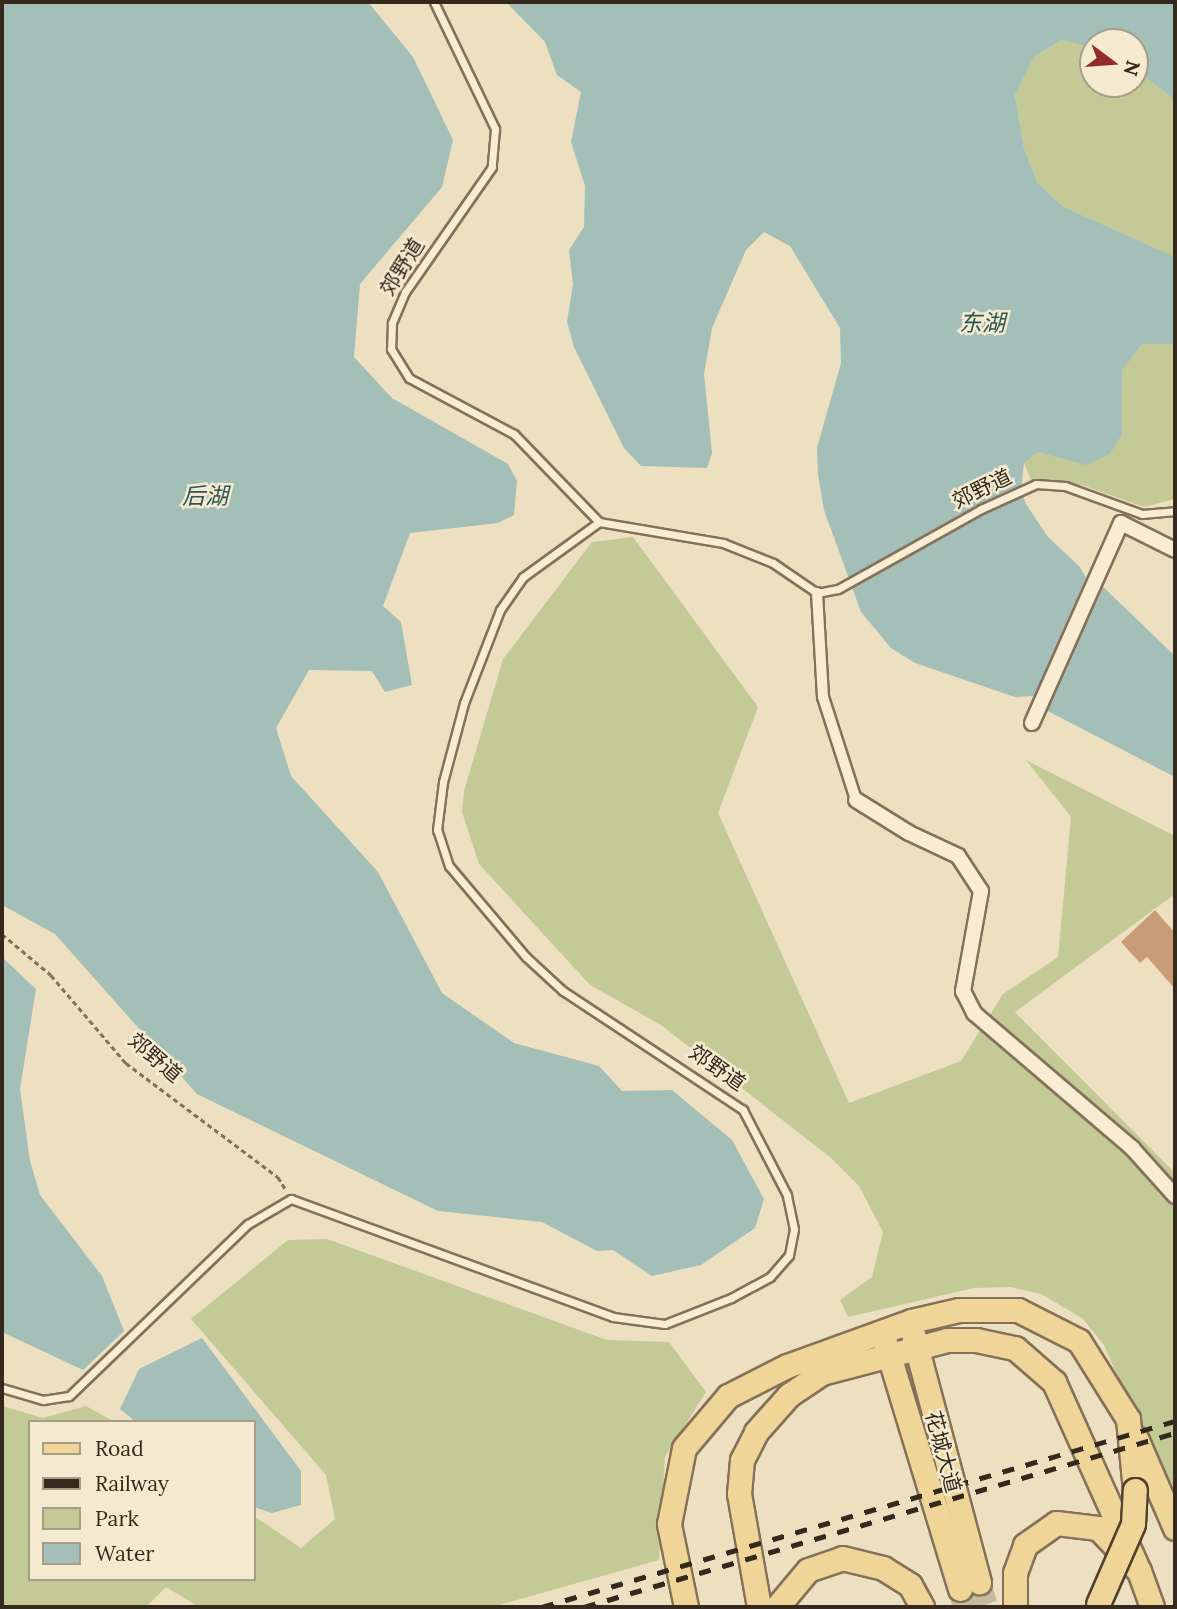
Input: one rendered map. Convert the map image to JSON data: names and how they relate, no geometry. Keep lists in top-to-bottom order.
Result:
{
  "streets": {
    "main road": ["花城大道"],
    "lane": ["郊野道"]
  },
  "water": ["东湖", "后湖"],
  "legend": [
    "Road",
    "Railway",
    "Park",
    "Water"
  ],
  "north": "right"
}
